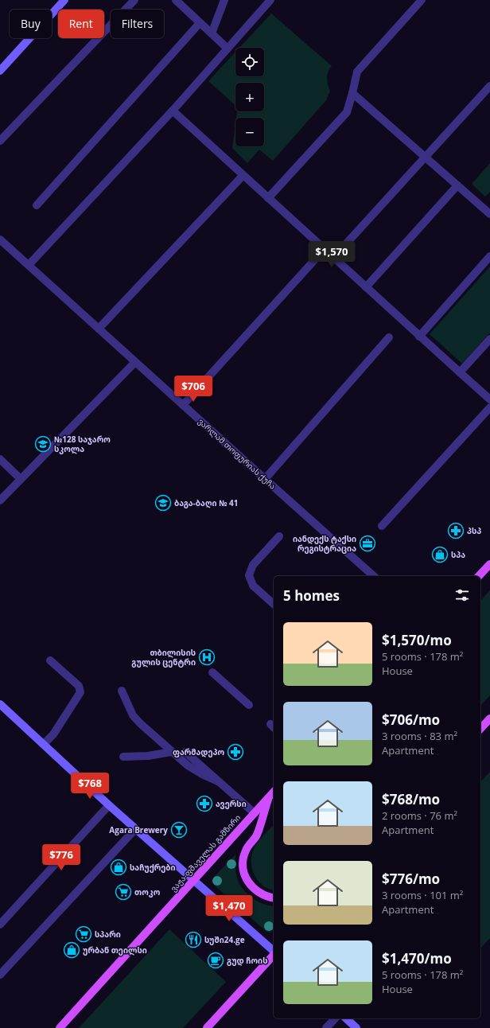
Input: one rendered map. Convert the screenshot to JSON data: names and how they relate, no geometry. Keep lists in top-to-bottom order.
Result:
{
  "streets": {
    "main road": ["ვაჟა-ფშაველას გამზირი"],
    "street": ["ვარლამ თოფურიას ქუჩა"]
  },
  "places": {
    "school or university": ["№128 საჯარო სკოლა", "ბაგა-ბაღი № 41"],
    "pharmacy": ["პსპ", "ფარმადეპო", "ავერსი"],
    "office": ["იანდექს ტაქსი რეგისტრაცია"],
    "shop": ["სპა", "საჩუქრები", "ურბან თეილსი"],
    "hospital": ["თბილისის გულის ცენტრი"],
    "bar": ["Agara Brewery"],
    "supermarket": ["თოკო", "სპარი"],
    "restaurant": ["სუში24.ge"],
    "cafe": ["გუდ ჩოის"]
  },
  "page": {
    "chip": ["Buy", "Rent", "Filters"],
    "map_buttons": ["+", "−"],
    "price": [
      "$1,570",
      "$706",
      "$768",
      "$776",
      "$1,470"
    ],
    "heading": "5 homes",
    "list": [
      {
        "name": "$1,570/mo",
        "note": "5 rooms · 178 m² · House"
      },
      {
        "name": "$706/mo",
        "note": "3 rooms · 83 m² · Apartment"
      },
      {
        "name": "$768/mo",
        "note": "2 rooms · 76 m² · Apartment"
      },
      {
        "name": "$776/mo",
        "note": "3 rooms · 101 m² · Apartment"
      },
      {
        "name": "$1,470/mo",
        "note": "5 rooms · 178 m² · House"
      }
    ]
  }
}
